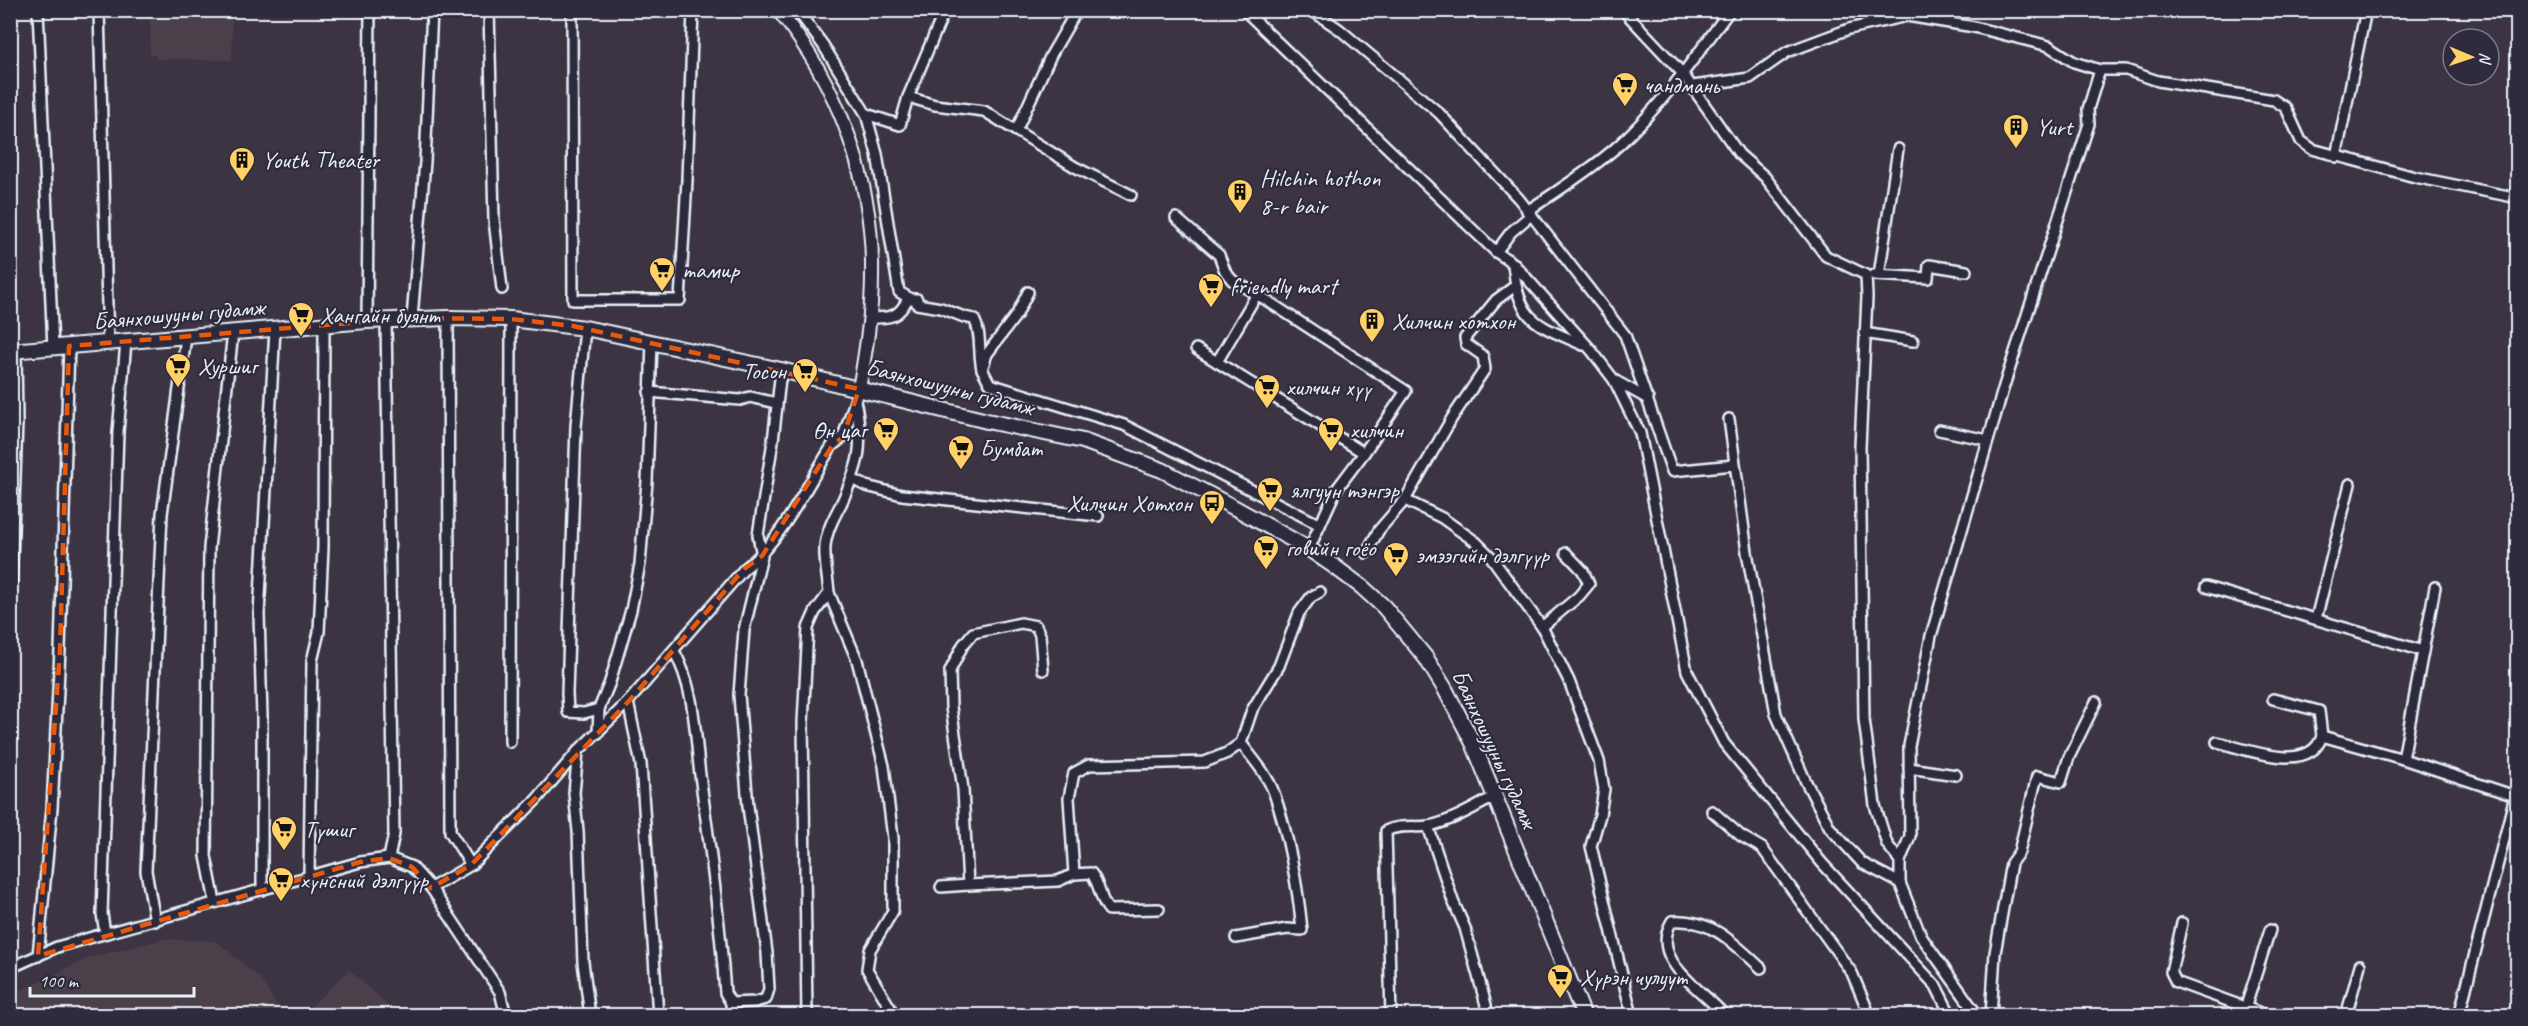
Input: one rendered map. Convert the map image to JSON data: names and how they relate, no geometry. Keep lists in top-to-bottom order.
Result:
{
  "streets": {
    "main road": ["Баянхошууны гудамж"]
  },
  "places": {
    "supermarket": [
      "чандмань",
      "тамир",
      "friendly mart",
      "Хангайн буянт",
      "Хуршиг",
      "Тосон",
      "хилчин хүү",
      "Өн цаг",
      "хилчин",
      "Бумбат",
      "ялгуун тэнгэр",
      "говийн гоёо",
      "эмээгийн дэлгүүр",
      "Түшиг",
      "хүнсний дэлгүүр",
      "Хүрэн чулуут"
    ],
    "building": [
      "Yurt",
      "Youth Theater",
      "Hilchin hothon 8-r bair",
      "Хилчин хотхон"
    ],
    "bus stop": ["Хилчин Хотхон"]
  },
  "scale_bar": "100 m",
  "north": "right"
}
